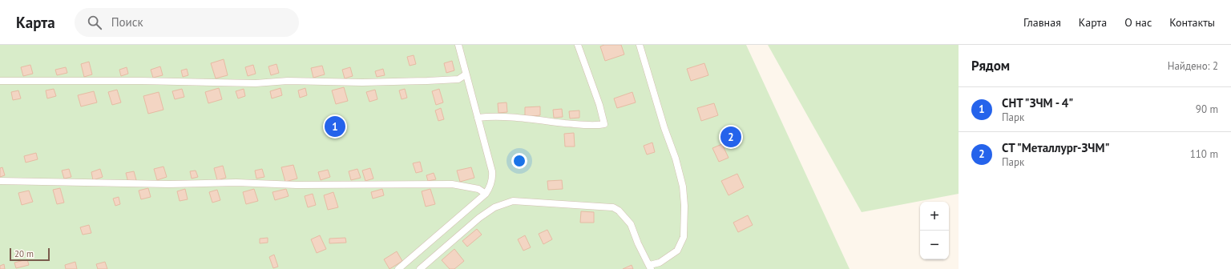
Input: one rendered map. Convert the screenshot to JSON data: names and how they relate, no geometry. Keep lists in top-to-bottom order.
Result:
{
  "scale_bar": "20 m",
  "page": {
    "header": "Карта",
    "search": "Поиск",
    "nav": [
      "Главная",
      "Карта",
      "О нас",
      "Контакты"
    ],
    "heading": ["Рядом", "Найдено: 2"],
    "list": [
      {
        "mark": "1",
        "name": "СНТ \"ЗЧМ - 4\"",
        "note": "Парк",
        "value": "90 m"
      },
      {
        "mark": "2",
        "name": "СТ \"Металлург-ЗЧМ\"",
        "note": "Парк",
        "value": "110 m"
      }
    ],
    "pins": ["1", "2"],
    "map_buttons": ["+", "−"],
    "scale": "20 m"
  }
}
